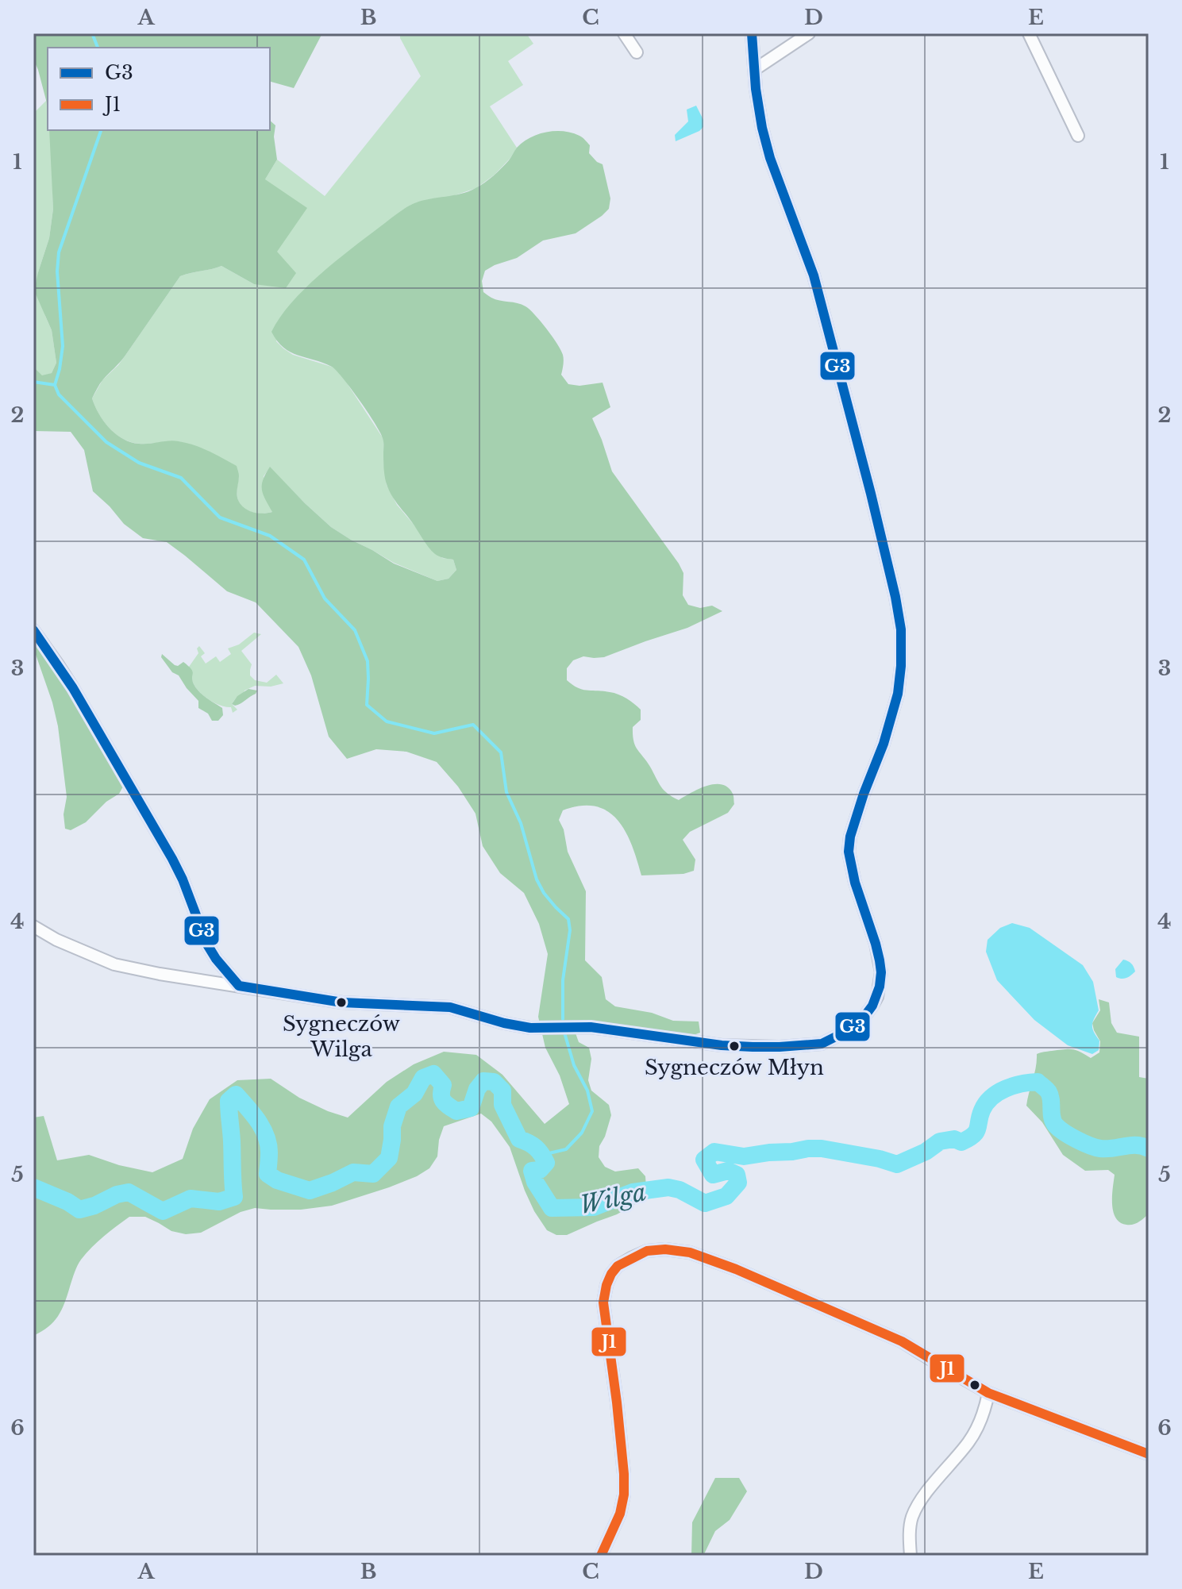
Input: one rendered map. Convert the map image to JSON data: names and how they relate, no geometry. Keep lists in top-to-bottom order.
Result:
{
  "water": ["Wilga"],
  "places": ["Sygneczów Wilga", "Sygneczów Młyn"],
  "lines": ["transit line G3", "transit line J1"],
  "legend": ["G3", "J1"],
  "grid": {
    "columns": [
      "A",
      "B",
      "C",
      "D",
      "E"
    ],
    "rows": [
      "1",
      "2",
      "3",
      "4",
      "5",
      "6"
    ]
  }
}
